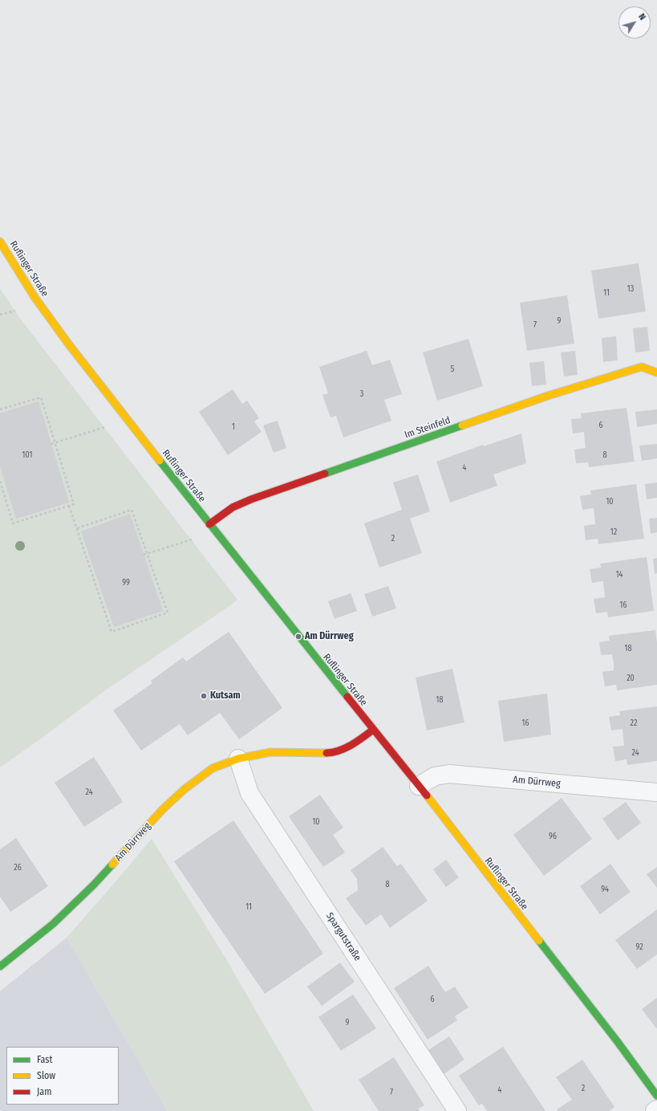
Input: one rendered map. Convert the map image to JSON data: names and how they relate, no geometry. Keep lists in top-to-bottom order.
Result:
{
  "streets": {
    "street": [
      "Ruflinger Straße",
      "Im Steinfeld",
      "Am Dürrweg",
      "Spargutstraße"
    ]
  },
  "crossings": [
    ["Ruflinger Straße", "Im Steinfeld"],
    ["Ruflinger Straße", "Am Dürrweg"],
    ["Am Dürrweg", "Spargutstraße"]
  ],
  "places": ["Am Dürrweg", "Kutsam"],
  "house_numbers": [
    "13",
    "11",
    "9",
    "7",
    "5",
    "3",
    "6",
    "1",
    "101",
    "8",
    "4",
    "10",
    "12",
    "2",
    "14",
    "99",
    "16",
    "18",
    "20",
    "18",
    "16",
    "22",
    "24",
    "24",
    "10",
    "96",
    "26",
    "8",
    "94",
    "11",
    "92",
    "6",
    "9",
    "2",
    "4",
    "7"
  ],
  "legend": ["Fast", "Slow", "Jam"],
  "north": "top right"
}
